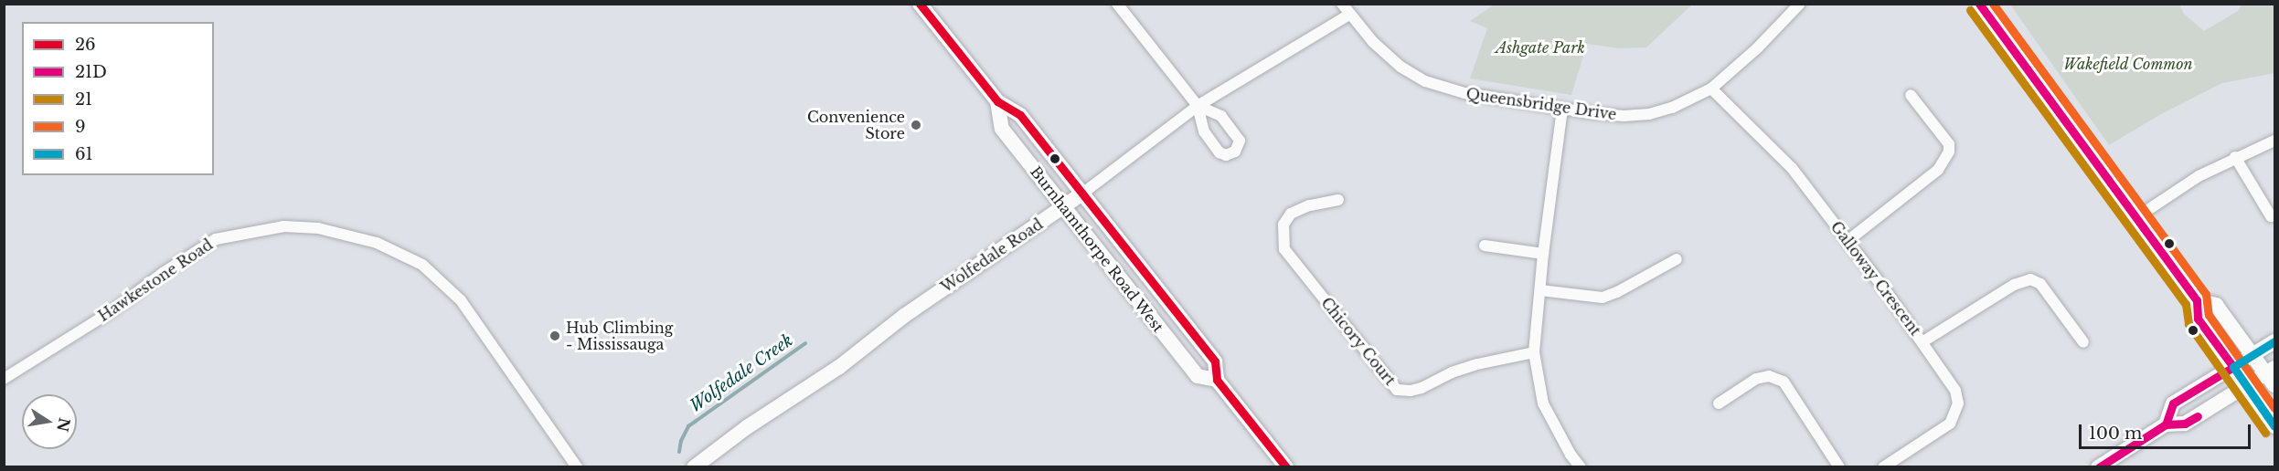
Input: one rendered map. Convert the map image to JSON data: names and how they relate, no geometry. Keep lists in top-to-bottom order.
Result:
{
  "streets": {
    "main road": ["Burnhamthorpe Road West", "Wolfedale Road"],
    "street": [
      "Queensbridge Drive",
      "Galloway Crescent",
      "Hawkestone Road",
      "Chicory Court"
    ]
  },
  "crossings": [
    ["Queensbridge Drive", "Wolfedale Road"],
    ["Queensbridge Drive", "Galloway Crescent"],
    ["Burnhamthorpe Road West", "Wolfedale Road"]
  ],
  "water": ["Wolfedale Creek"],
  "parks": ["Ashgate Park", "Wakefield Common"],
  "places": ["Convenience Store", "Hub Climbing - Mississauga"],
  "lines": [
    "transit line 26",
    "transit line 21D",
    "transit line 9",
    "transit line 21",
    "transit line 61"
  ],
  "legend": [
    "26",
    "21D",
    "21",
    "9",
    "61"
  ],
  "scale_bar": "100 m",
  "north": "right"
}
